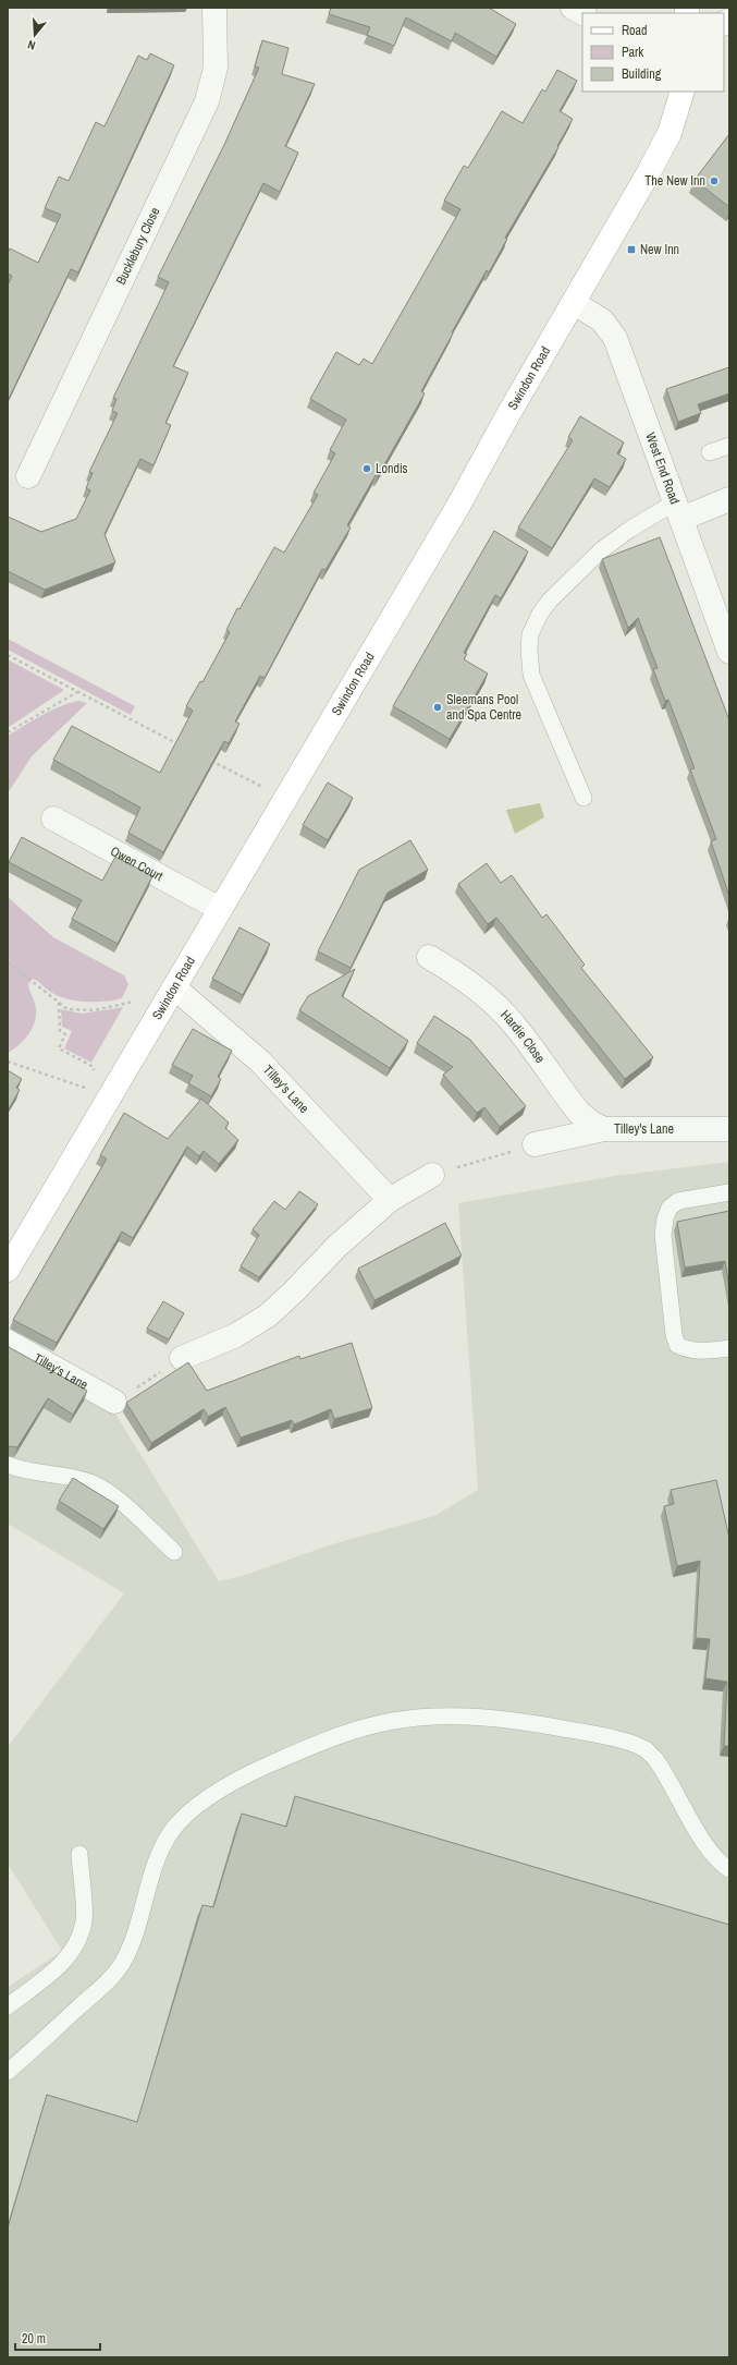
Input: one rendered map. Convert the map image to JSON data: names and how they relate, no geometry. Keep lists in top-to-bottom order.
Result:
{
  "streets": {
    "main road": ["Swindon Road"],
    "street": [
      "Bucklebury Close",
      "West End Road",
      "Owen Court",
      "Hardie Close",
      "Tilley's Lane"
    ]
  },
  "crossings": [
    ["Swindon Road", "West End Road"],
    ["Swindon Road", "Owen Court"],
    ["Swindon Road", "Tilley's Lane"],
    ["Hardie Close", "Tilley's Lane"]
  ],
  "places": {
    "other": ["The New Inn", "Londis", "Sleemans Pool and Spa Centre"],
    "transit": ["New Inn"]
  },
  "legend": ["Road", "Park", "Building"],
  "scale_bar": "20 m",
  "north": "bottom"
}
